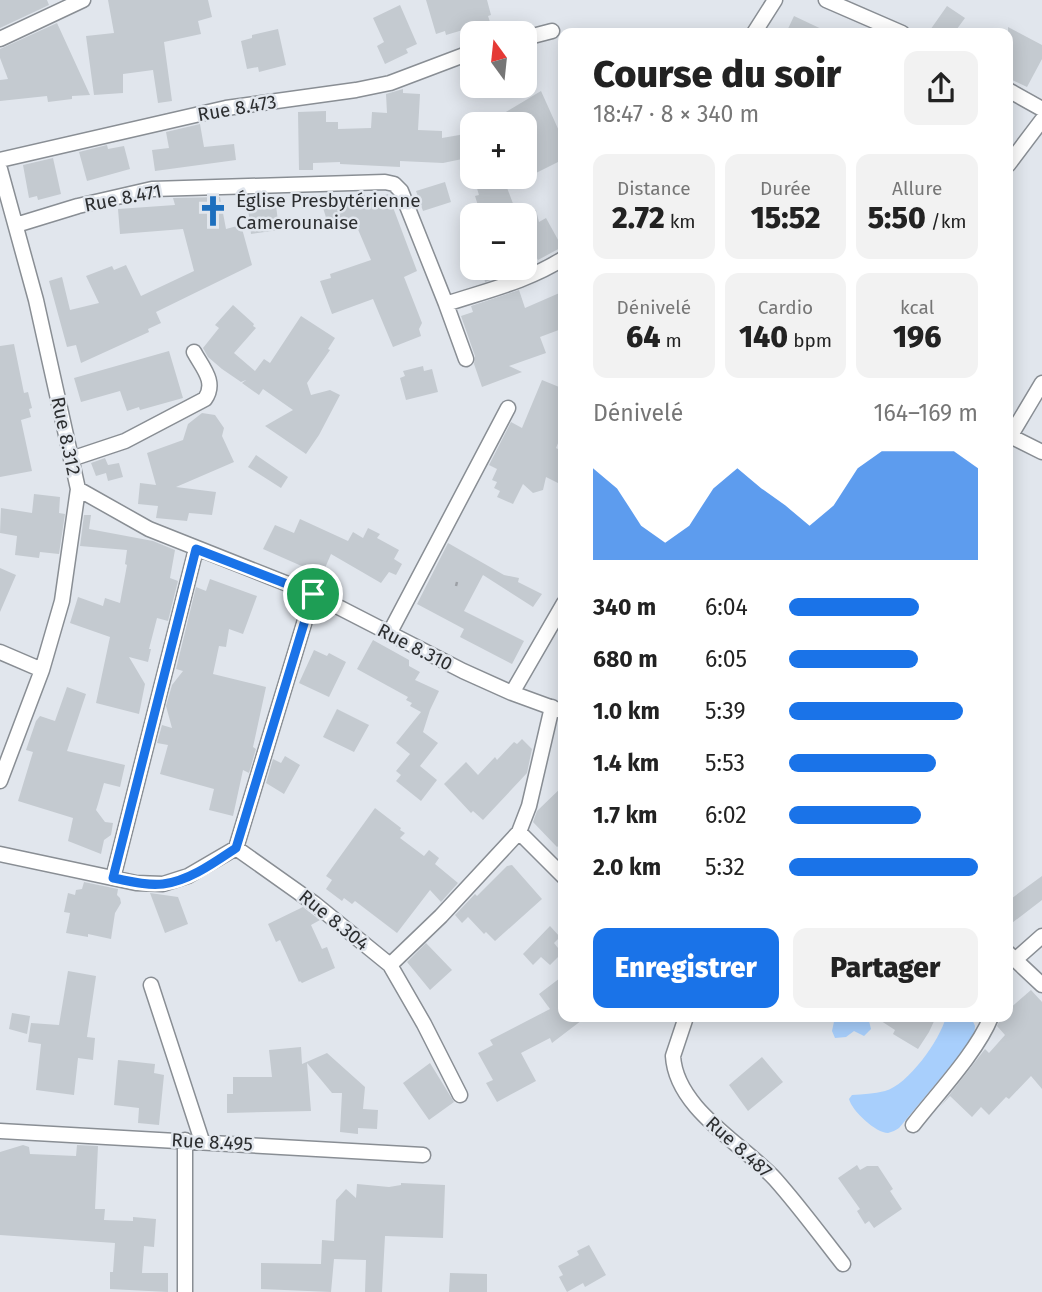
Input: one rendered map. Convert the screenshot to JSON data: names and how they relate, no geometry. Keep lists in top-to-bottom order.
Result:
{
  "streets": {
    "street": [
      "Rue 8.473",
      "Rue 8.471",
      "Rue 8.312",
      "Rue 8.310",
      "Rue 8.304",
      "Rue 8.495",
      "Rue 8.487"
    ]
  },
  "crossings": [
    ["Rue 8.471", "Rue 8.312"],
    ["Rue 8.312", "Rue 8.310"]
  ],
  "places": {
    "church": ["Église Presbytérienne Camerounaise"]
  },
  "north": "top",
  "page": {
    "map_buttons": ["+", "−"],
    "heading": ["Course du soir", "18:47 · 8 × 340 m"],
    "stats": [
      ["Distance", "2.72 km"],
      ["Durée", "15:52"],
      ["Allure", "5:50 /km"],
      ["Dénivelé", "64 m"],
      ["Cardio", "140 bpm"],
      ["kcal", "196"]
    ],
    "chart": ["Dénivelé", "164–169 m"],
    "list": [
      {
        "name": "340 m",
        "note": "6:04"
      },
      {
        "name": "680 m",
        "note": "6:05"
      },
      {
        "name": "1.0 km",
        "note": "5:39"
      },
      {
        "name": "1.4 km",
        "note": "5:53"
      },
      {
        "name": "1.7 km",
        "note": "6:02"
      },
      {
        "name": "2.0 km",
        "note": "5:32"
      }
    ],
    "buttons": ["Enregistrer", "Partager"]
  }
}
